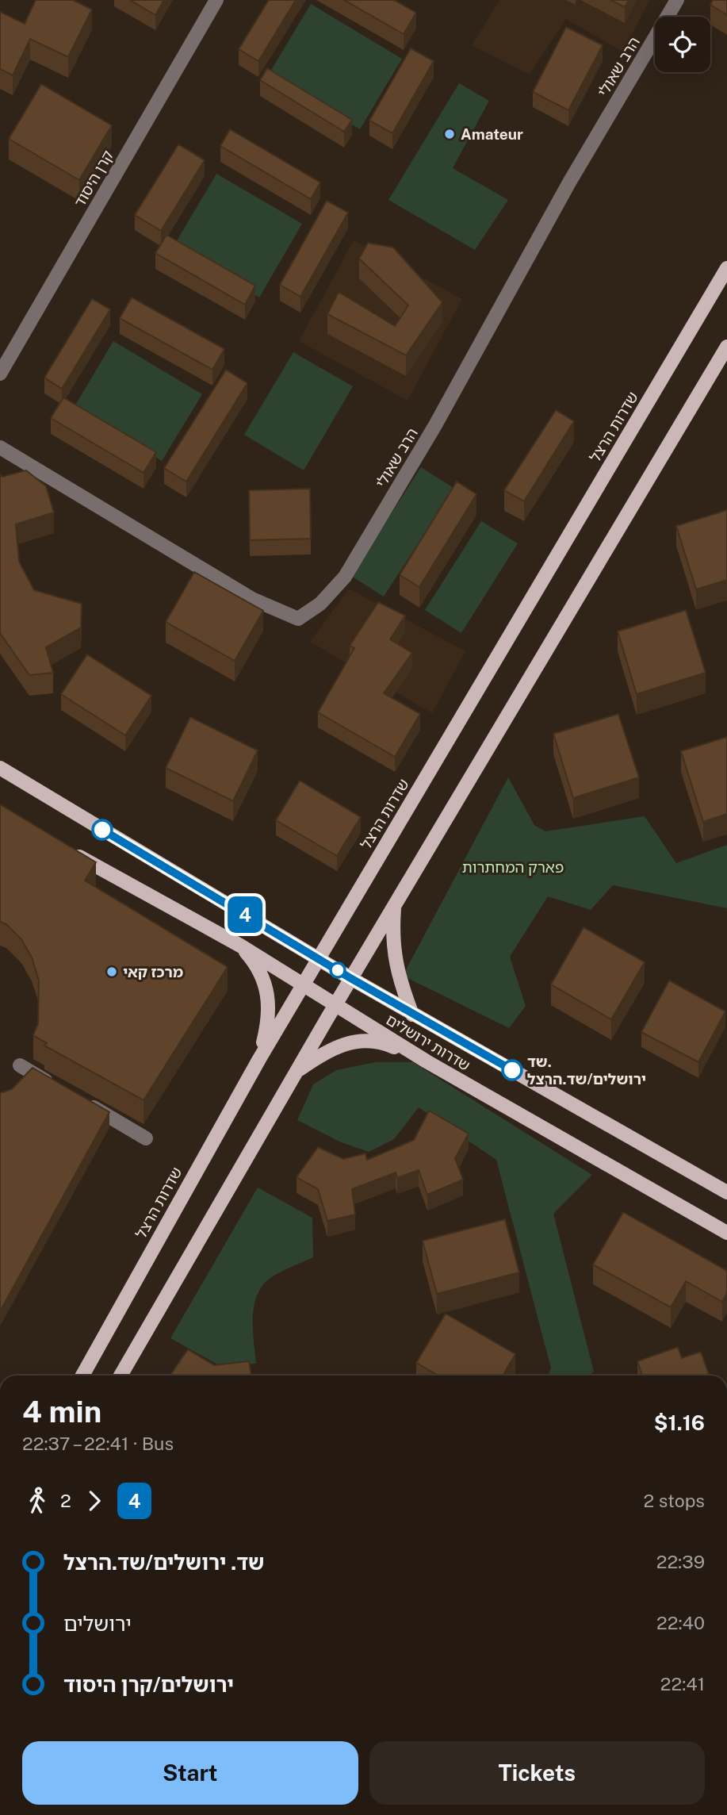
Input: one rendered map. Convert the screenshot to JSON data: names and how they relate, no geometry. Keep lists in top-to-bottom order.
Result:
{
  "streets": {
    "main road": ["שדרות הרצל", "שדרות ירושלים"],
    "street": ["הרב שאולי", "קרן היסוד"]
  },
  "crossings": [
    ["שדרות הרצל", "שדרות ירושלים"]
  ],
  "parks": ["פארק המחתרות"],
  "places": ["Amateur", "מרכז קאי", "שד. ירושלים/שד.הרצל"],
  "lines": ["bus line 4"],
  "page": {
    "on_map": "4",
    "heading": ["4 min", "22:37 – 22:41 · Bus", "$1.16"],
    "legs": ["2", "4", "2 stops"],
    "list": [
      {
        "name": "שד. ירושלים/שד.הרצל",
        "value": "22:39"
      },
      {
        "name": "ירושלים",
        "value": "22:40"
      },
      {
        "name": "ירושלים/קרן היסוד",
        "value": "22:41"
      }
    ],
    "buttons": ["Start", "Tickets"]
  }
}
